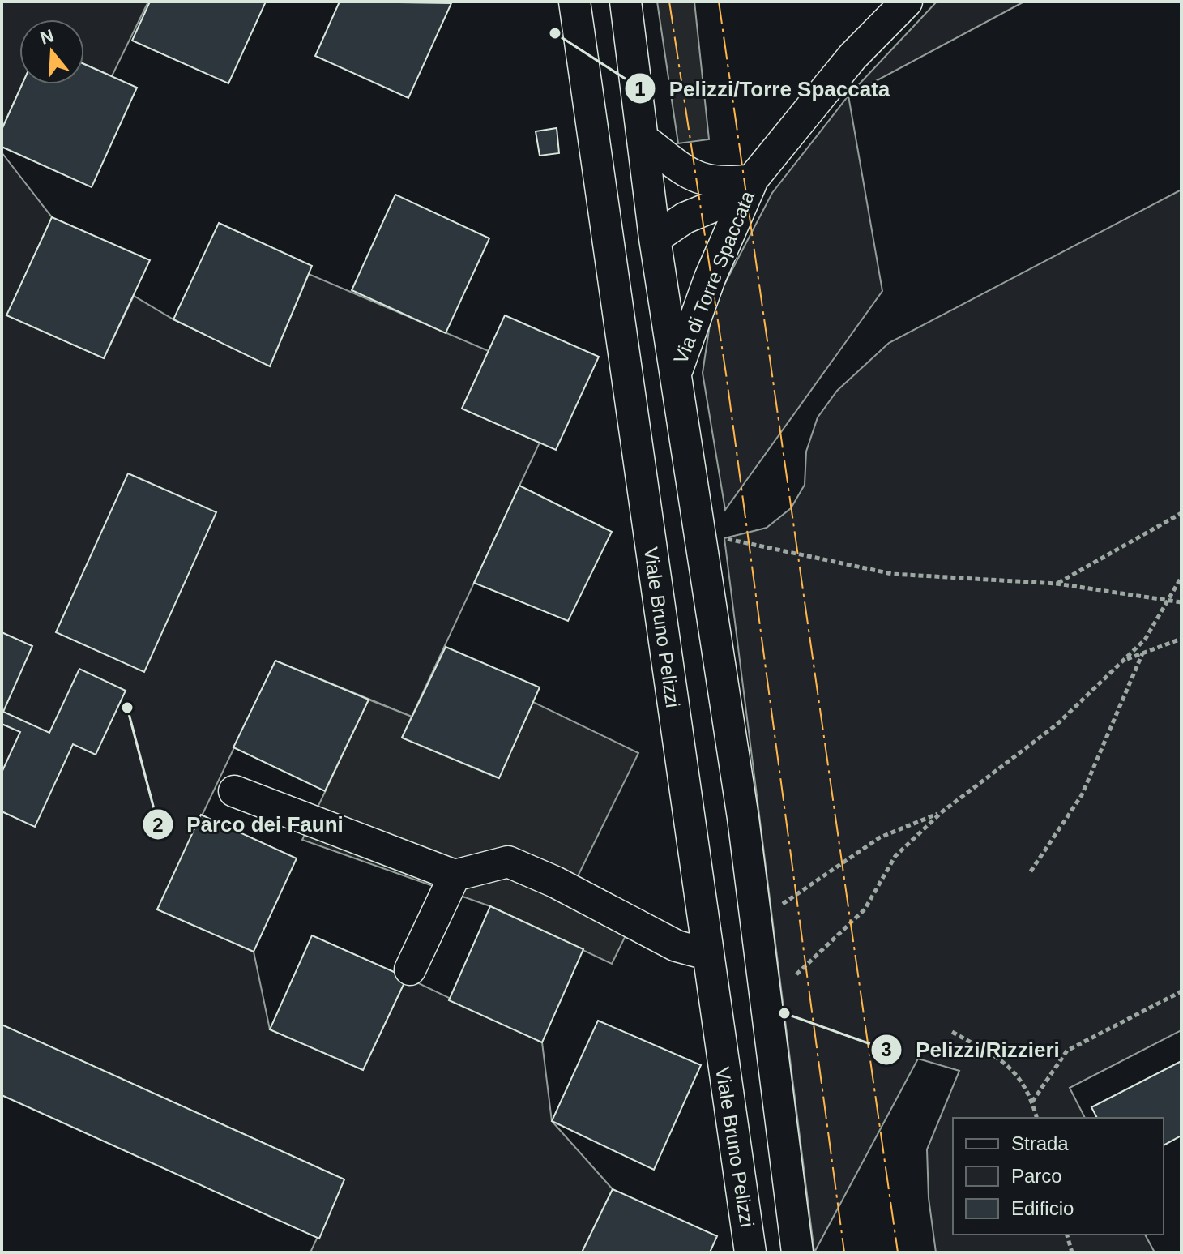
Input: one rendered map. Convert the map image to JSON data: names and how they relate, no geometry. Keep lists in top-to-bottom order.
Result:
{
  "streets": {
    "street": ["Via di Torre Spaccata", "Viale Bruno Pelizzi"]
  },
  "crossings": [
    ["Via di Torre Spaccata", "Viale Bruno Pelizzi"]
  ],
  "places": ["Pelizzi/Torre Spaccata", "Parco dei Fauni", "Pelizzi/Rizzieri"],
  "legend": ["Strada", "Parco", "Edificio"],
  "north": "top"
}
